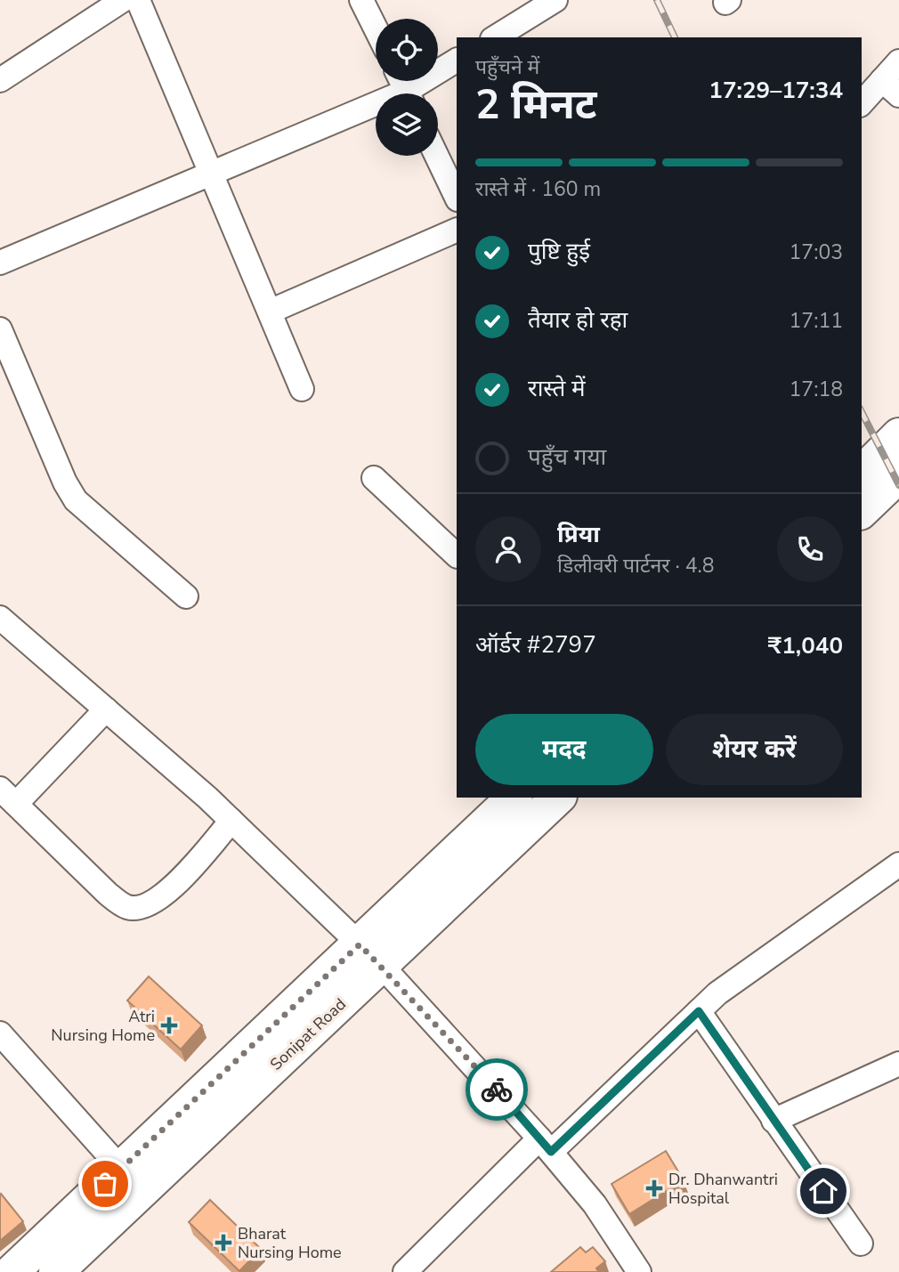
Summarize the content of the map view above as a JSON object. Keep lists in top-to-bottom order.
{
  "streets": {
    "main road": ["Sonipat Road"]
  },
  "places": {
    "health": ["Atri Nursing Home", "Dr. Dhanwantri Hospital", "Bharat Nursing Home"]
  },
  "page": {
    "heading": ["2 मिनट", "पहुँचने में", "17:29–17:34"],
    "panel": [
      "प्रिया",
      "डिलीवरी पार्टनर · 4.8",
      "ऑर्डर #2797",
      "₹1,040"
    ],
    "bar": "रास्ते में · 160 m",
    "list": [
      ["पुष्टि हुई", "17:03"],
      ["तैयार हो रहा", "17:11"],
      ["रास्ते में", "17:18"],
      "पहुँच गया"
    ],
    "buttons": ["मदद", "शेयर करें"]
  }
}
